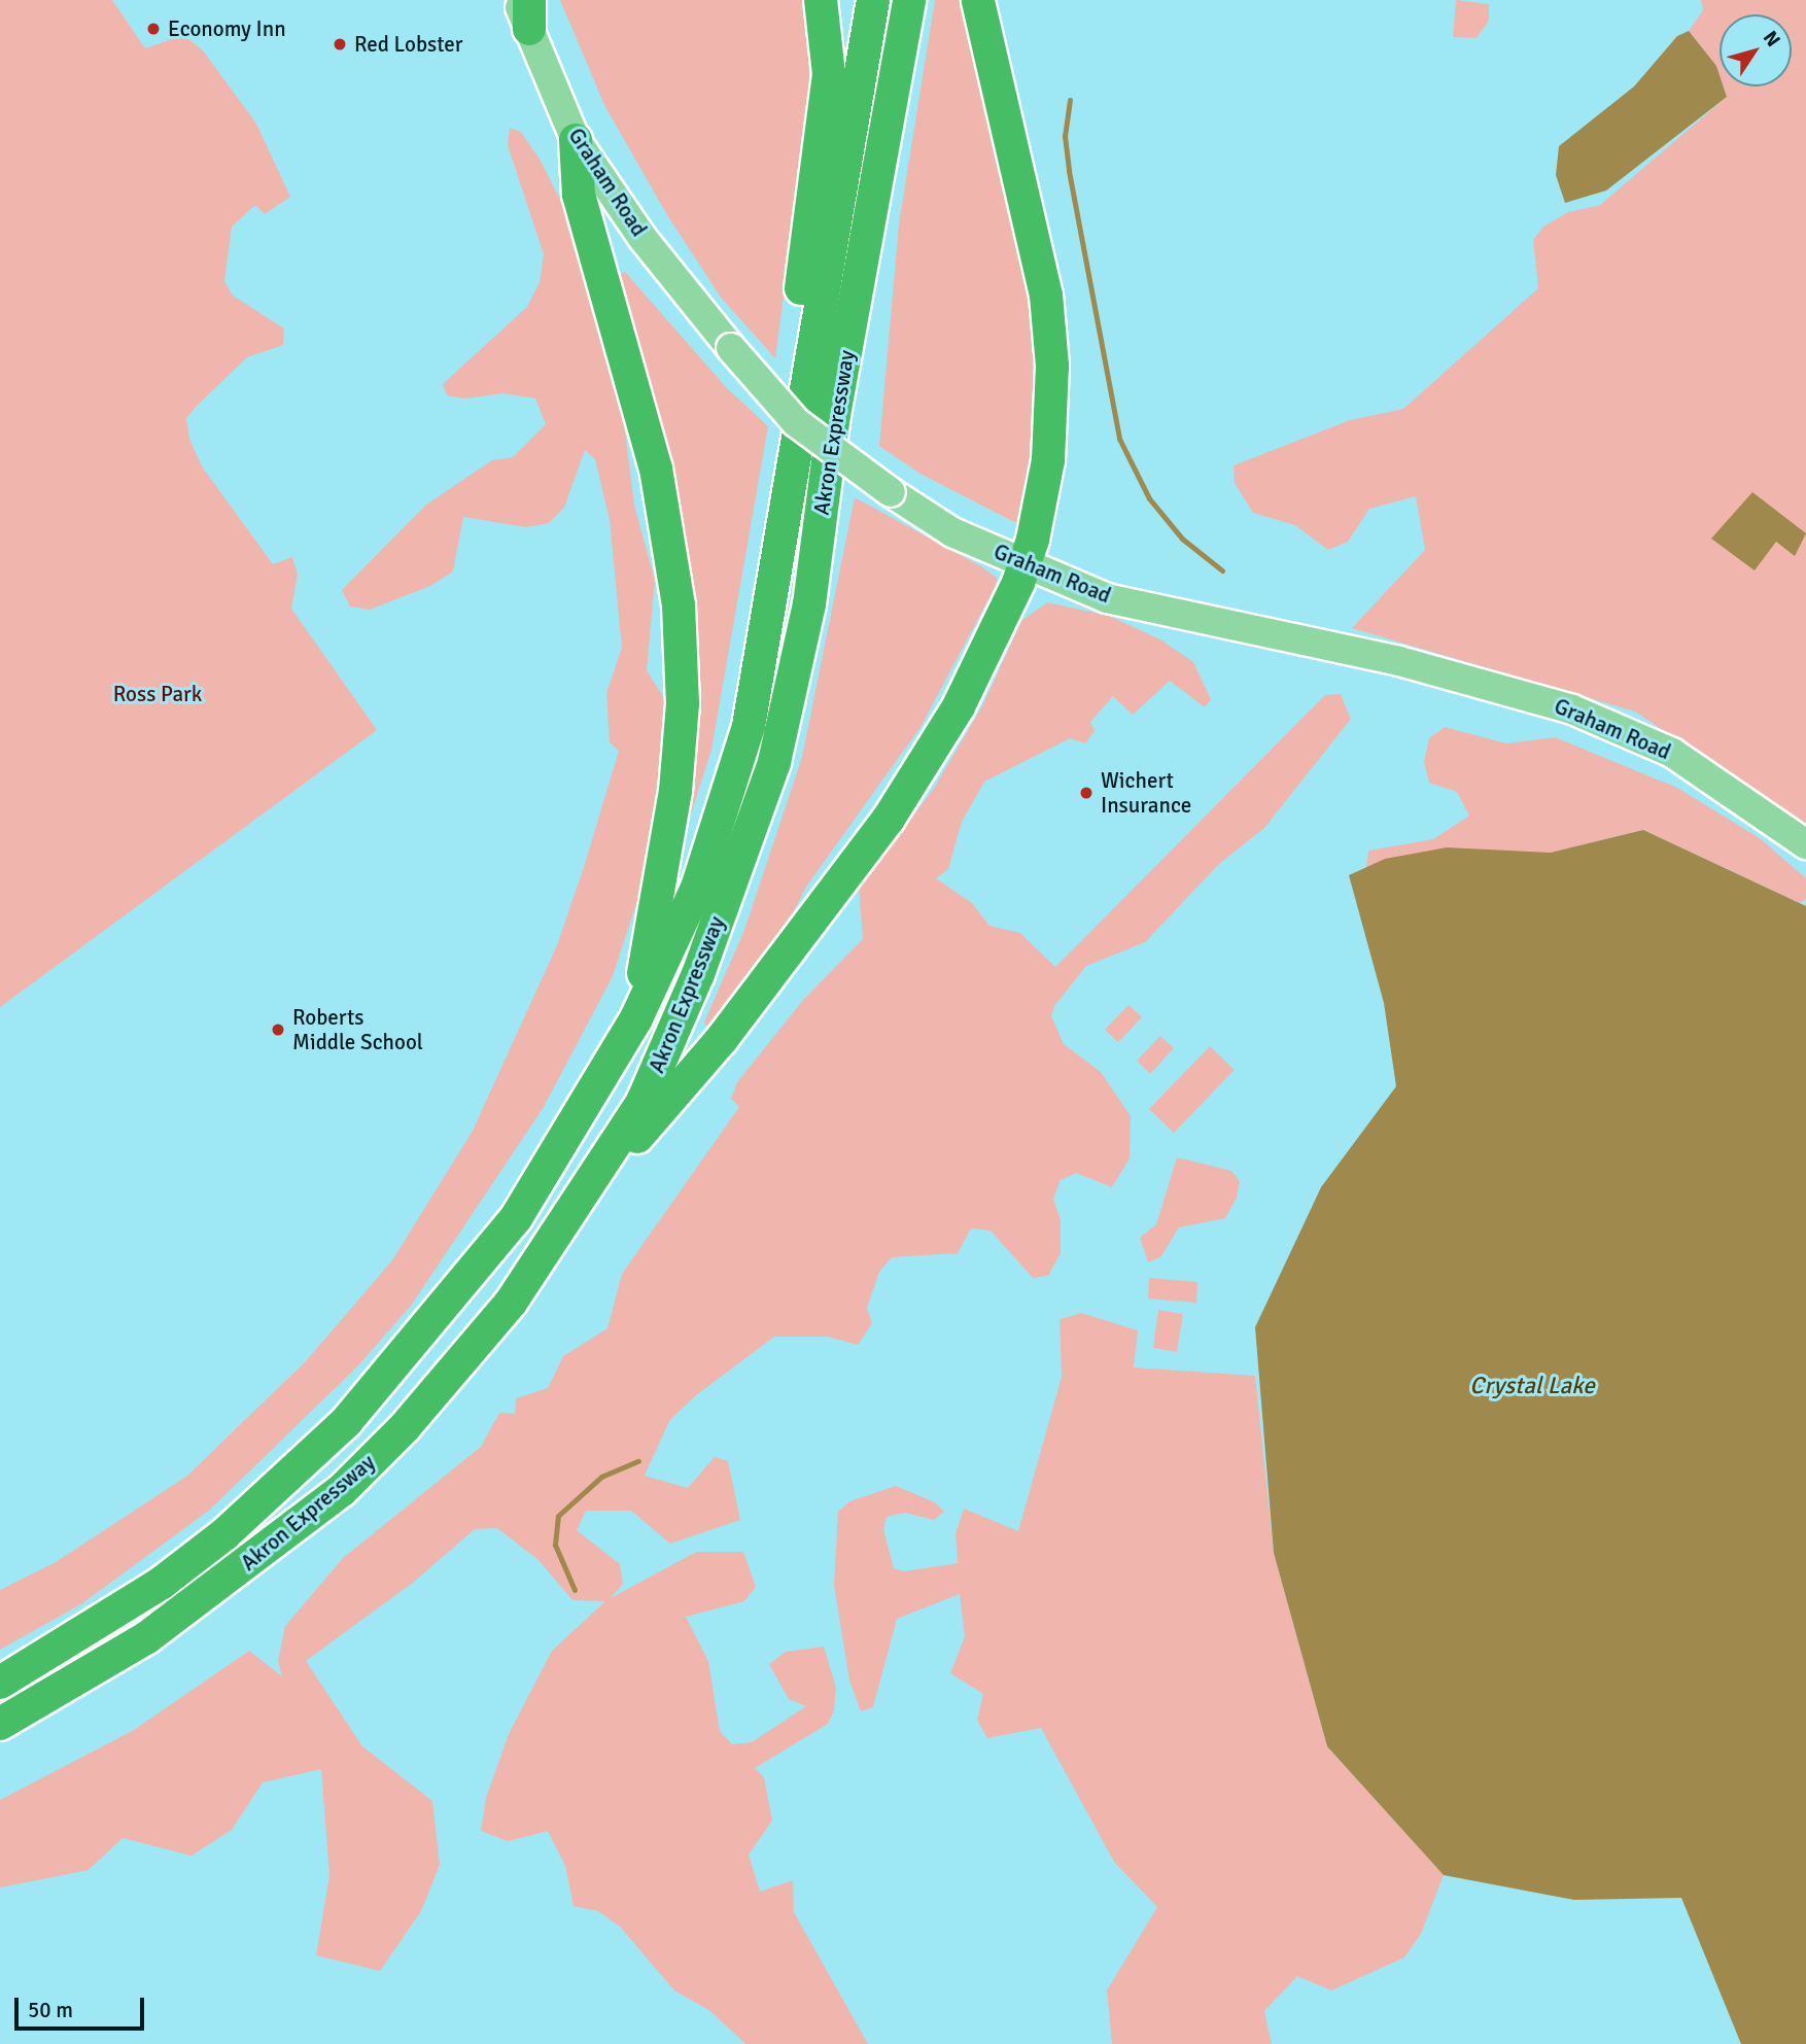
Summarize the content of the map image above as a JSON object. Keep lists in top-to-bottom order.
{
  "streets": {
    "highway": ["Akron Expressway"],
    "main road": ["Graham Road"]
  },
  "water": ["Crystal Lake"],
  "parks": ["Ross Park"],
  "places": [
    "Economy Inn",
    "Red Lobster",
    "Wichert Insurance",
    "Roberts Middle School"
  ],
  "scale_bar": "50 m",
  "north": "top right"
}
